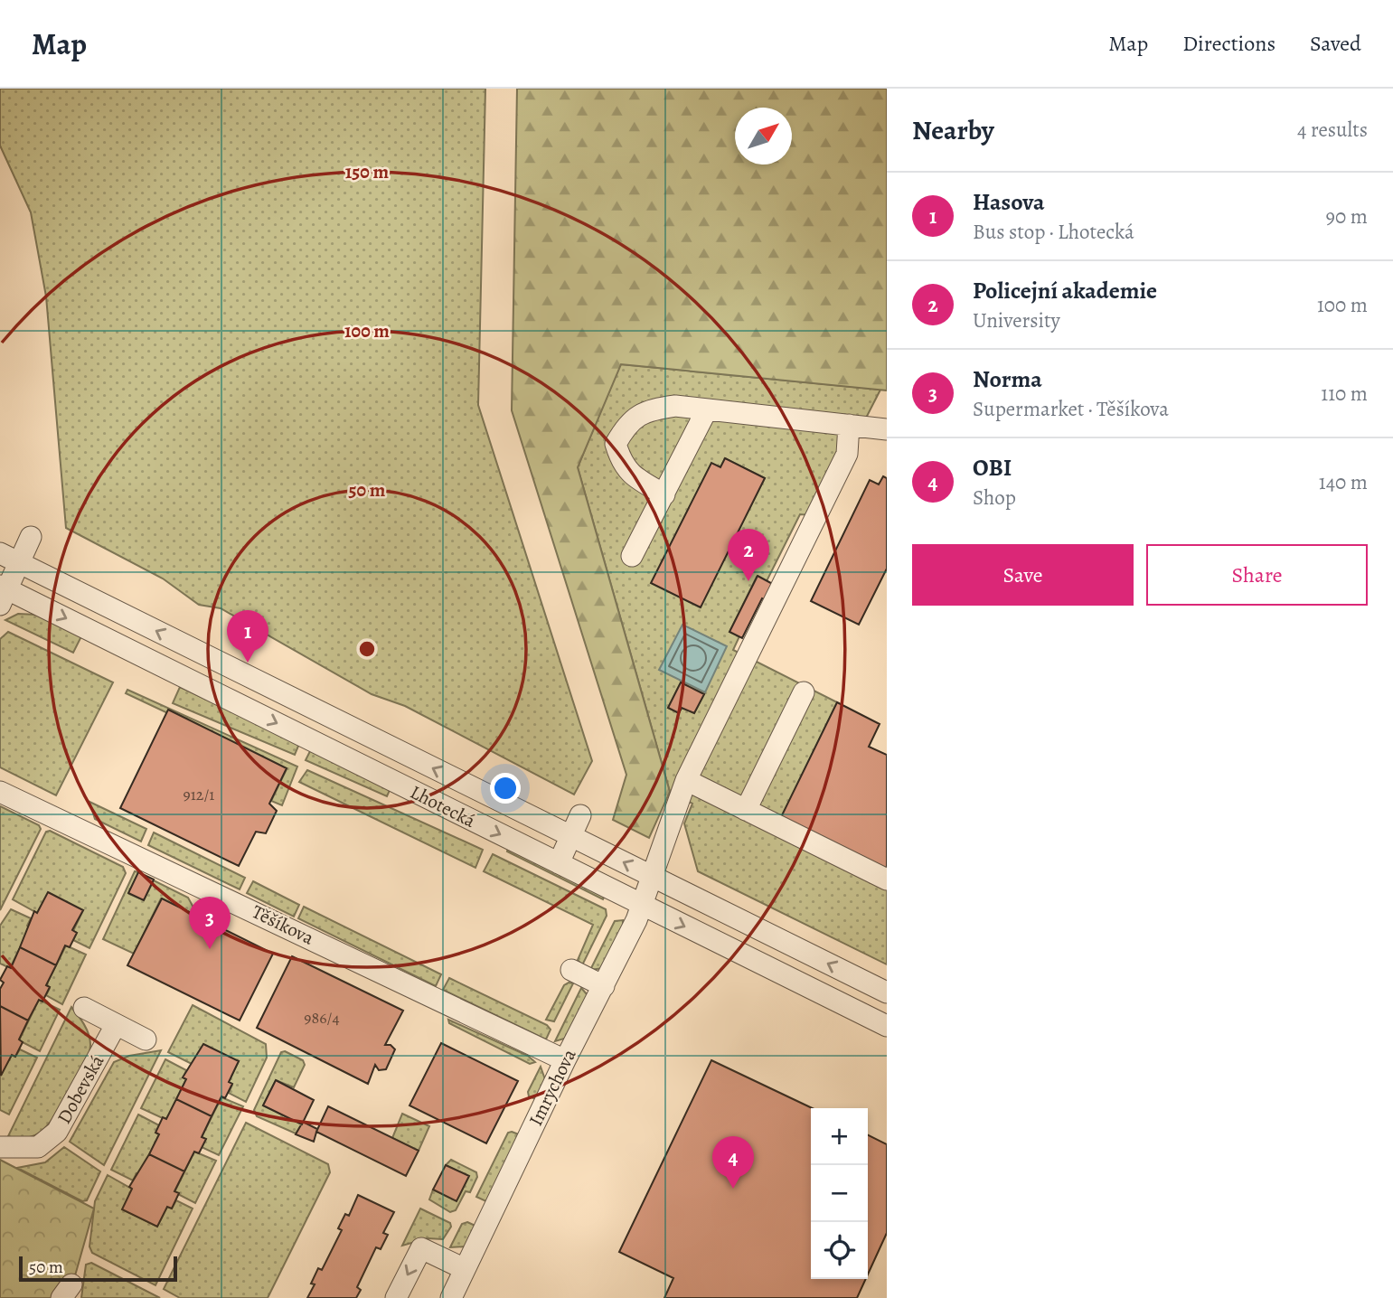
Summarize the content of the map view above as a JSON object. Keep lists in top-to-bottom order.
{
  "streets": {
    "street": [
      "Lhotecká",
      "Těšíkova",
      "Imrychova",
      "Dobevská"
    ]
  },
  "crossings": [
    ["Lhotecká", "Imrychova"],
    ["Těšíkova", "Imrychova"]
  ],
  "house_numbers": ["912/1", "986/4"],
  "scale_bar": "50 m",
  "north": "top right",
  "page": {
    "header": "Map",
    "nav": ["Map", "Directions", "Saved"],
    "heading": ["Nearby", "4 results"],
    "list": [
      {
        "mark": "1",
        "name": "Hasova",
        "note": "Bus stop · Lhotecká",
        "value": "90 m"
      },
      {
        "mark": "2",
        "name": "Policejní akademie",
        "note": "University",
        "value": "100 m"
      },
      {
        "mark": "3",
        "name": "Norma",
        "note": "Supermarket · Těšíkova",
        "value": "110 m"
      },
      {
        "mark": "4",
        "name": "OBI",
        "note": "Shop",
        "value": "140 m"
      }
    ],
    "buttons": ["Save", "Share"],
    "pins": [
      "2",
      "1",
      "3",
      "4"
    ],
    "map_buttons": ["+", "−"],
    "scale": "50 m"
  },
  "rings": ["150 m", "100 m", "50 m"]
}
